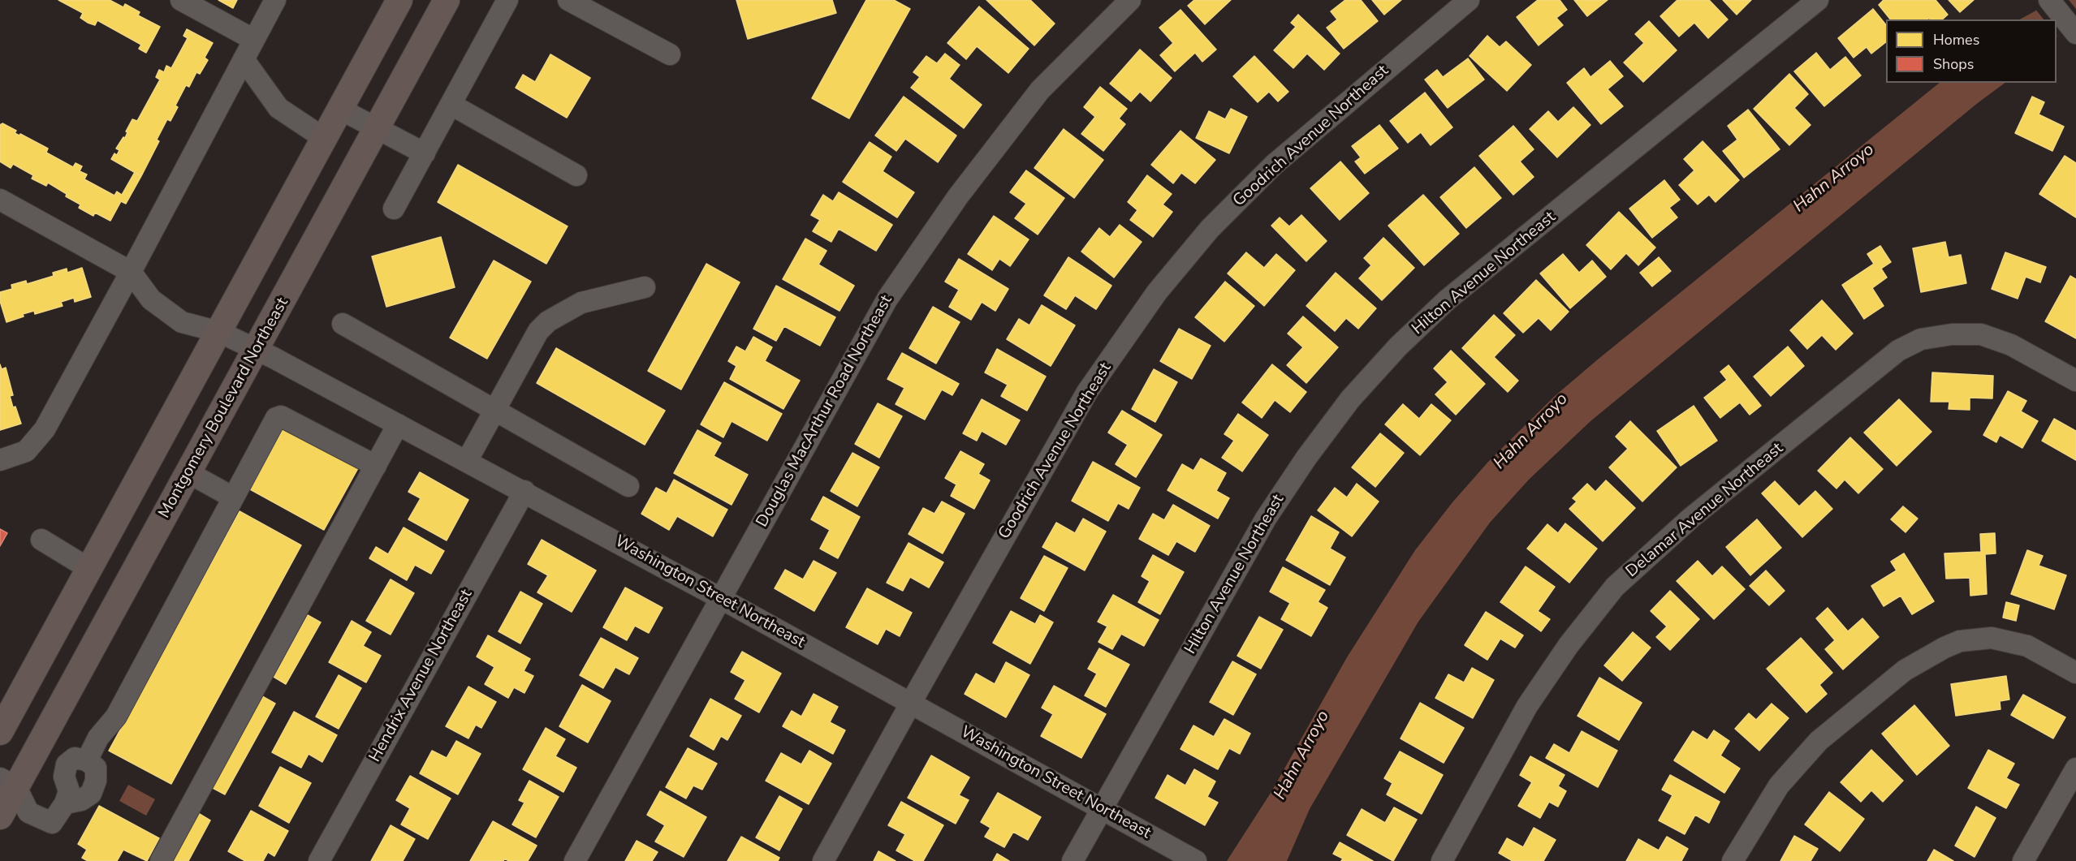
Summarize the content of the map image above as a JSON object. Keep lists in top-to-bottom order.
{
  "streets": {
    "main road": ["Montgomery Boulevard Northeast"],
    "street": [
      "Goodrich Avenue Northeast",
      "Hilton Avenue Northeast",
      "Douglas MacArthur Road Northeast",
      "Delamar Avenue Northeast",
      "Washington Street Northeast",
      "Hendrix Avenue Northeast"
    ]
  },
  "crossings": [
    ["Goodrich Avenue Northeast", "Washington Street Northeast"],
    ["Hilton Avenue Northeast", "Washington Street Northeast"],
    ["Montgomery Boulevard Northeast", "Washington Street Northeast"],
    ["Douglas MacArthur Road Northeast", "Washington Street Northeast"],
    ["Washington Street Northeast", "Hendrix Avenue Northeast"]
  ],
  "water": ["Hahn Arroyo"],
  "legend": ["Homes", "Shops"]
}
